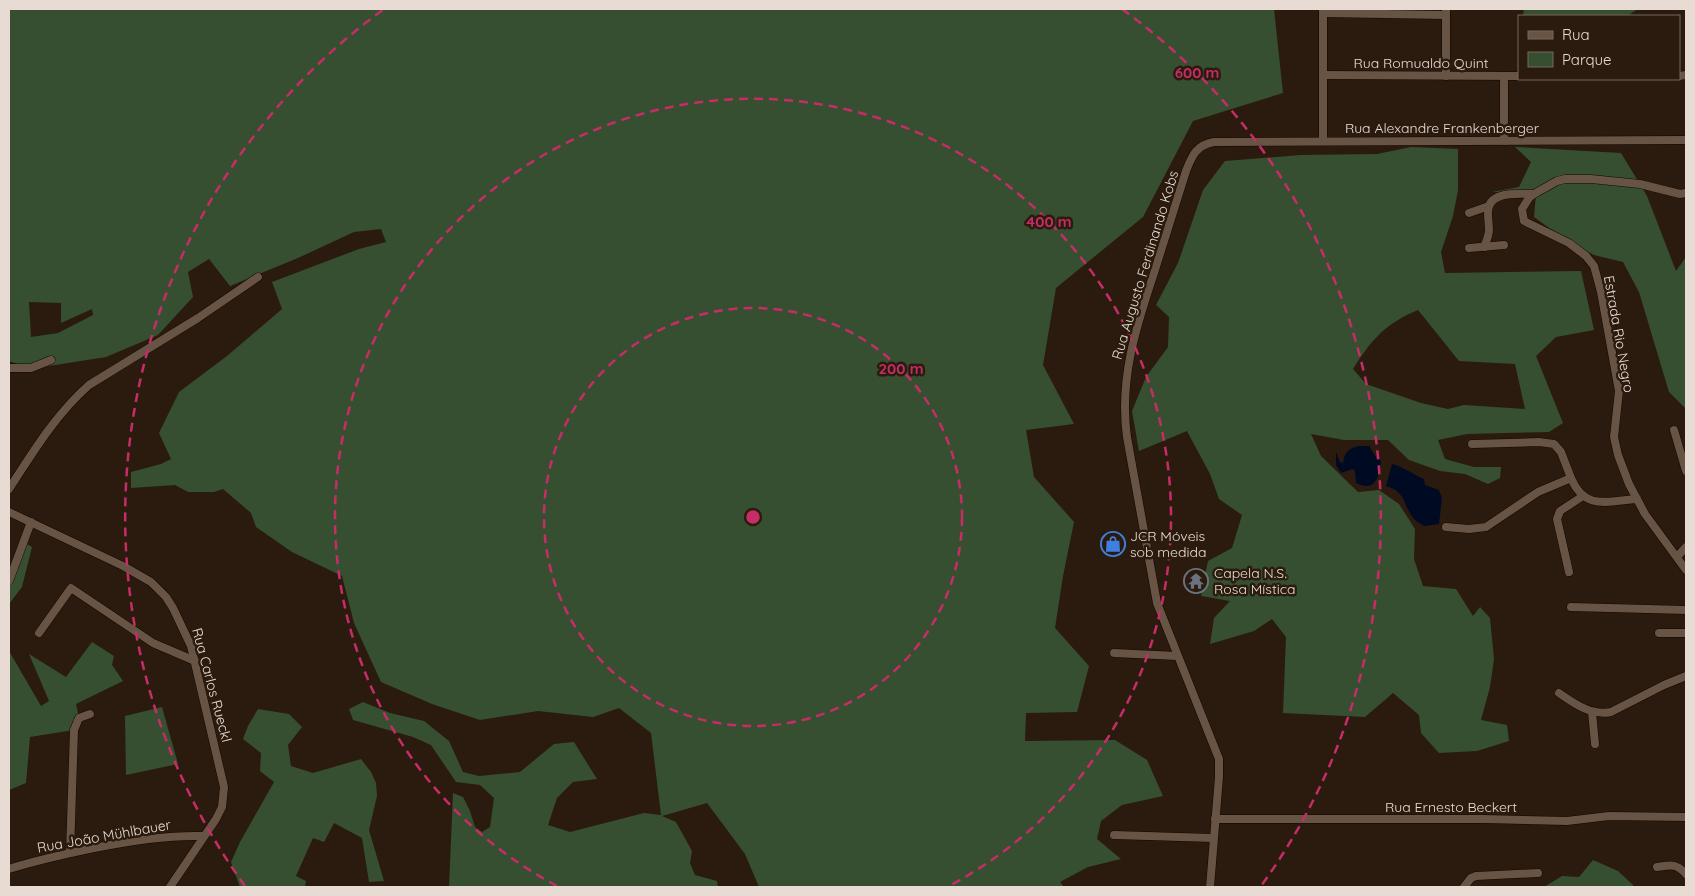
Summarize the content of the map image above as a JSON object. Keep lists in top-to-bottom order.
{
  "streets": {
    "street": [
      "Rua Romualdo Quint",
      "Rua Alexandre Frankenberger",
      "Rua Augusto Ferdinando Kobs",
      "Estrada Rio Negro",
      "Rua Carlos Rueckl",
      "Rua Ernesto Beckert",
      "Rua João Mühlbauer"
    ]
  },
  "crossings": [
    ["Rua Alexandre Frankenberger", "Rua Augusto Ferdinando Kobs"],
    ["Rua Augusto Ferdinando Kobs", "Rua Ernesto Beckert"],
    ["Rua Carlos Rueckl", "Rua João Mühlbauer"]
  ],
  "places": {
    "shop": ["JCR Móveis sob medida"],
    "temple": ["Capela N.S. Rosa Mística"]
  },
  "legend": ["Rua", "Parque"],
  "rings": ["600 m", "400 m", "200 m"]
}
